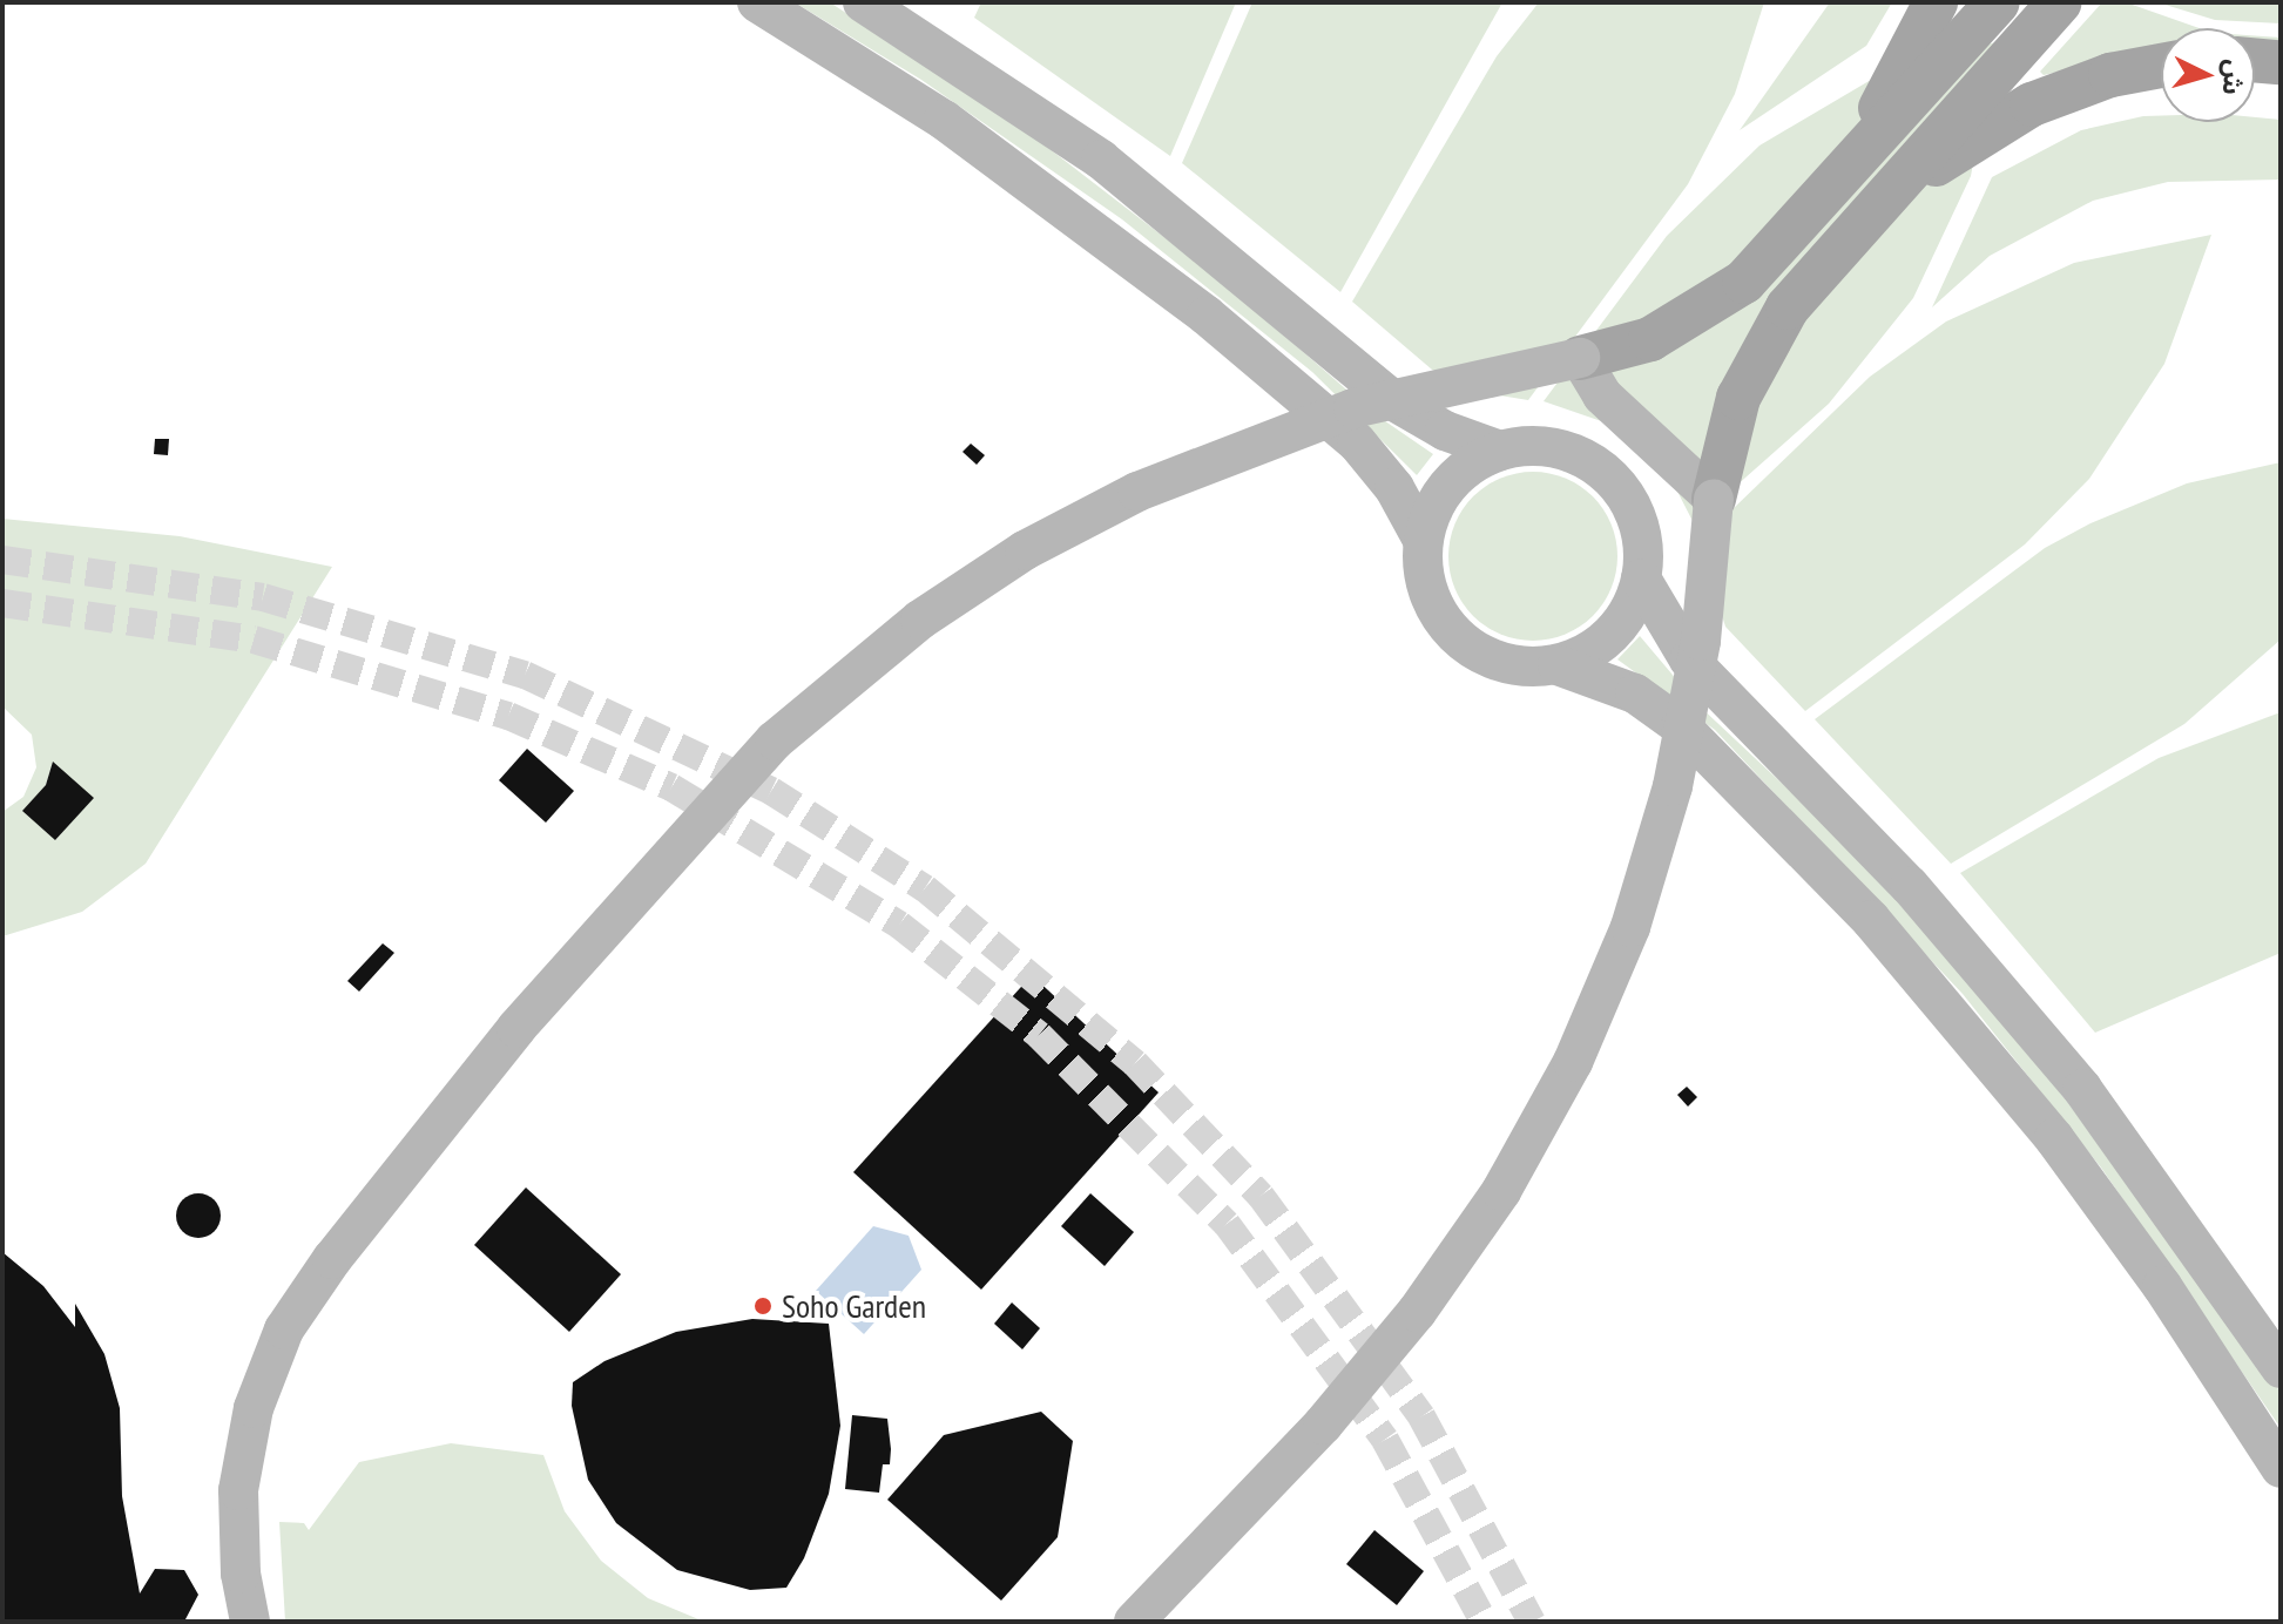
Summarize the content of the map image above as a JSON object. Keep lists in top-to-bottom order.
{
  "places": ["Soho Garden"],
  "north": "right"
}
